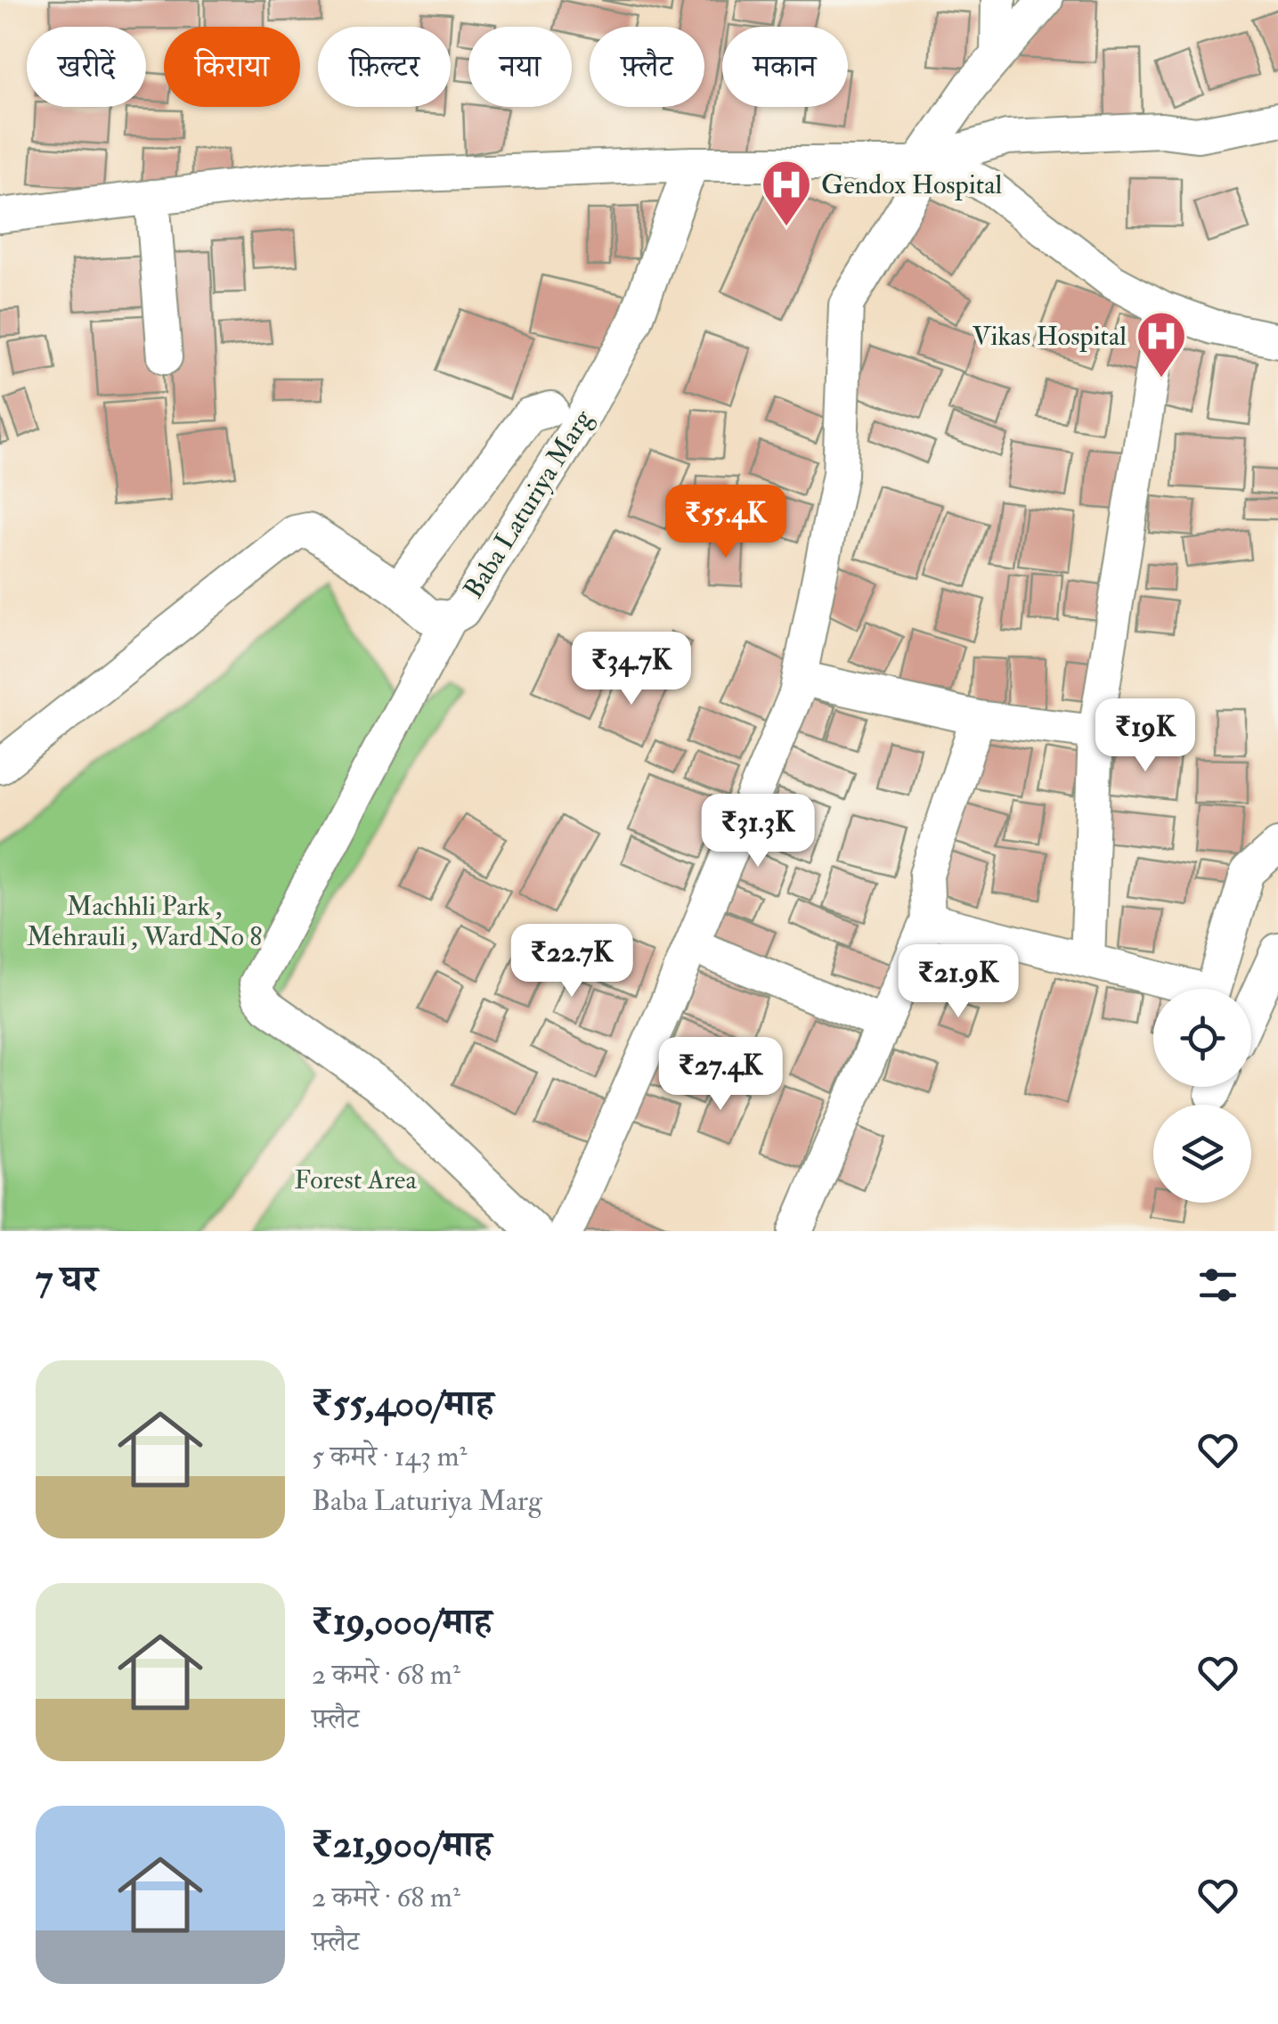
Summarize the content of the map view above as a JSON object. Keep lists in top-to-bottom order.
{
  "streets": {
    "street": ["Baba Laturiya Marg"]
  },
  "parks": ["Machhli Park , Mehrauli , Ward No 8", "Forest Area"],
  "places": {
    "hospital": ["Gendox Hospital", "Vikas Hospital"]
  },
  "page": {
    "chip": [
      "खरीदें",
      "किराया",
      "फ़िल्टर",
      "नया",
      "फ़्लैट",
      "मकान"
    ],
    "price": [
      "₹55.4K",
      "₹34.7K",
      "₹19K",
      "₹31.3K",
      "₹22.7K",
      "₹21.9K",
      "₹27.4K"
    ],
    "heading": "7 घर",
    "list": [
      {
        "name": "₹55,400/माह",
        "note": "5 कमरे · 143 m² · Baba Laturiya Marg"
      },
      {
        "name": "₹19,000/माह",
        "note": "2 कमरे · 68 m² · फ़्लैट"
      },
      {
        "name": "₹21,900/माह",
        "note": "2 कमरे · 68 m² · फ़्लैट"
      }
    ]
  }
}
